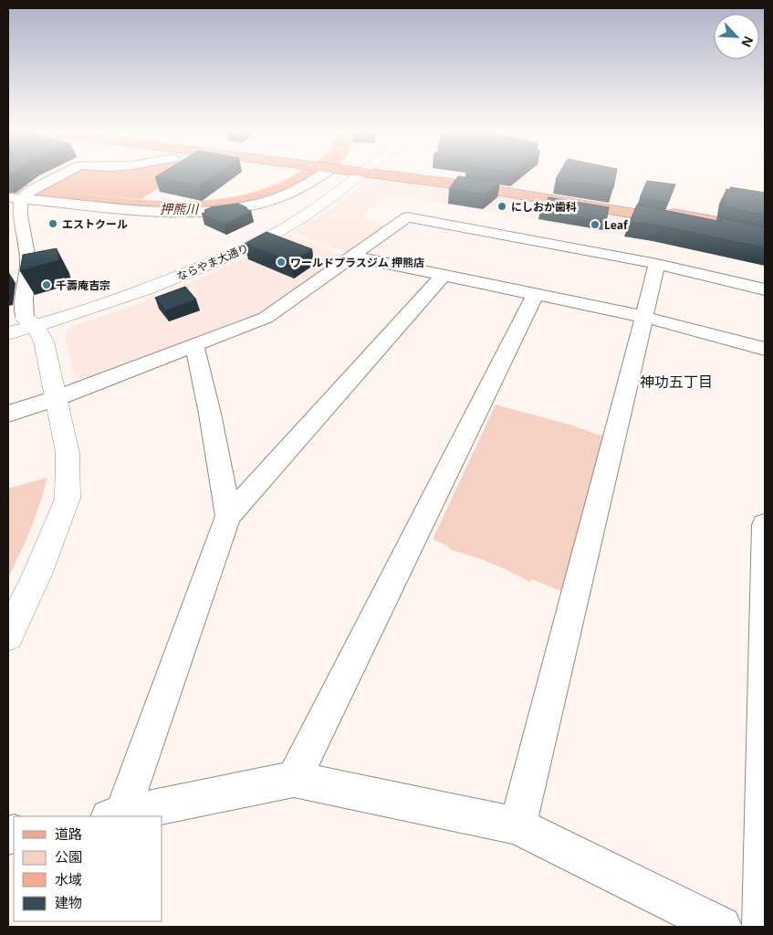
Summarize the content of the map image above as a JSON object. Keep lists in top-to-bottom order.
{
  "streets": {
    "street": ["ならやま大通り"]
  },
  "districts": ["神功五丁目"],
  "water": ["押熊川"],
  "places": [
    "にしおか歯科",
    "エストクール",
    "Leaf",
    "ワールドプラスジム 押熊店",
    "千壽庵吉宗"
  ],
  "legend": [
    "道路",
    "公園",
    "水域",
    "建物"
  ],
  "north": "bottom right"
}
